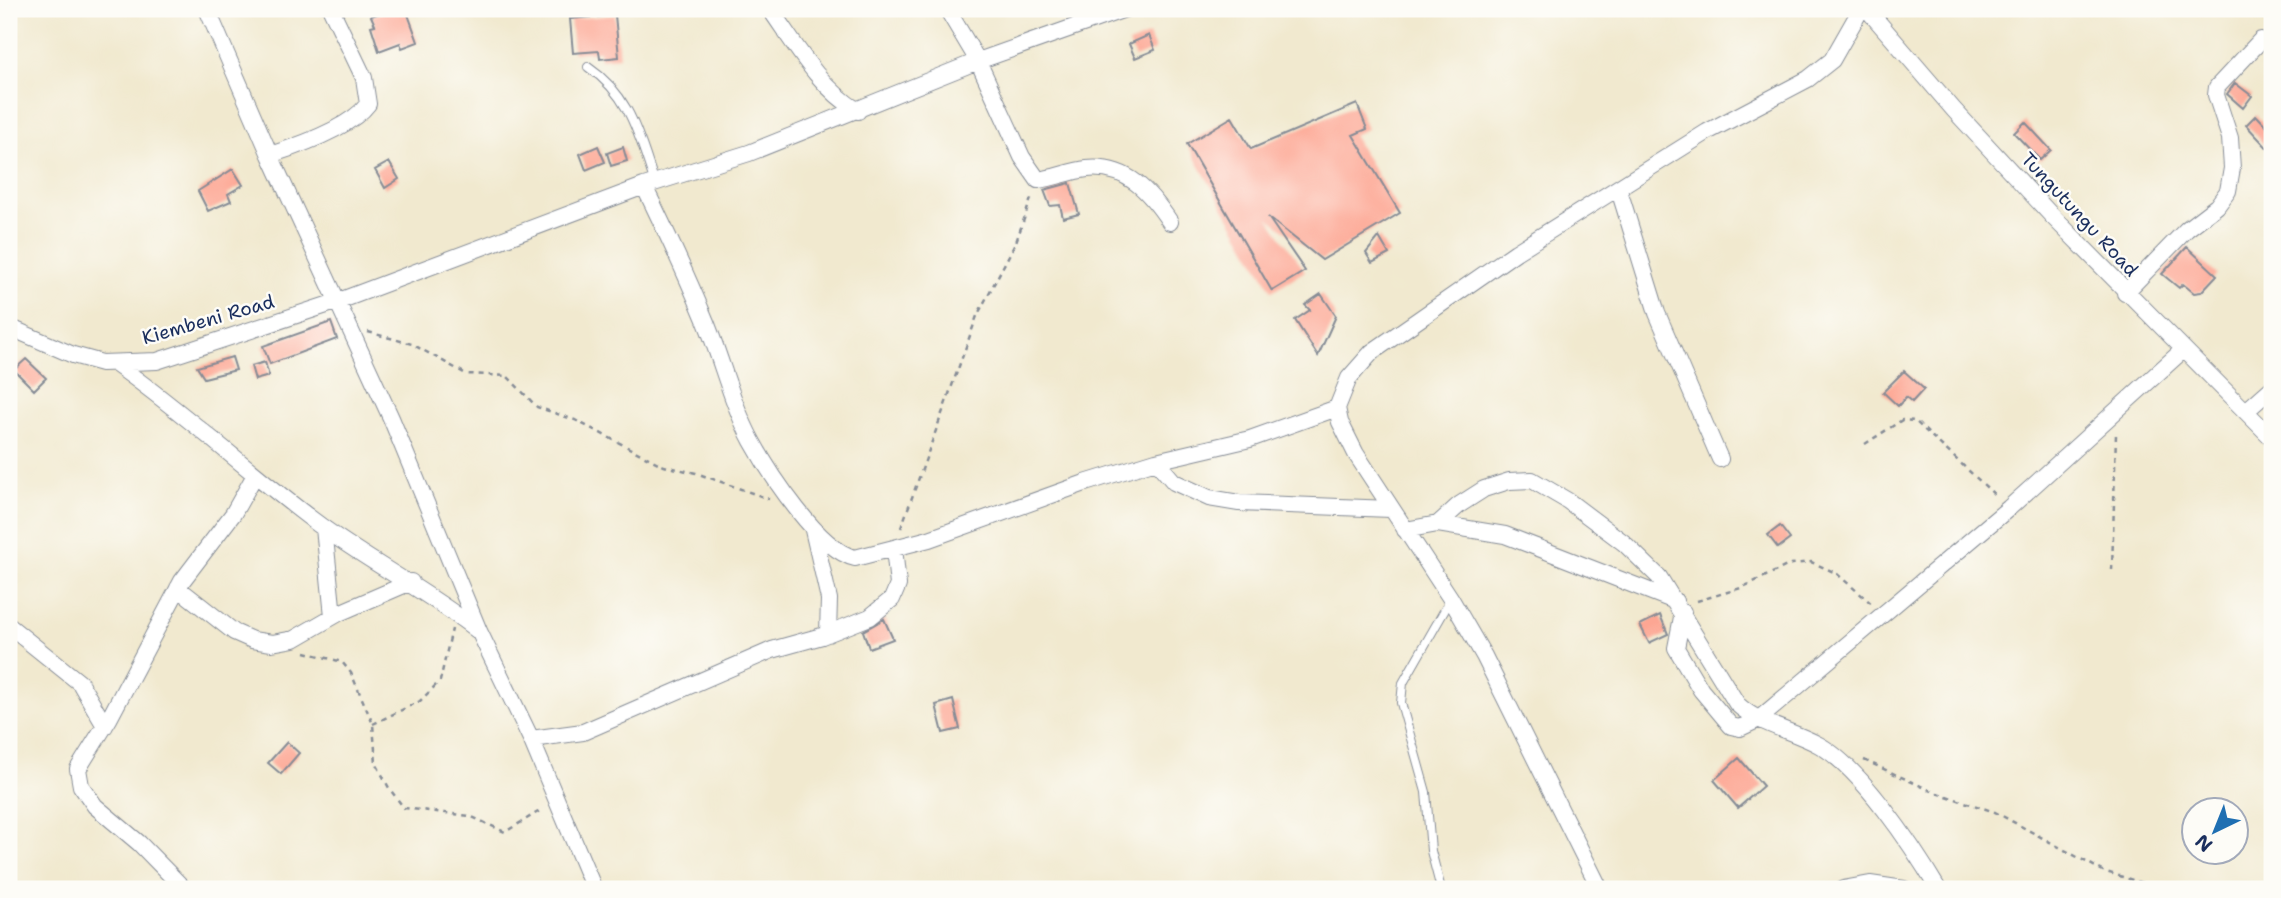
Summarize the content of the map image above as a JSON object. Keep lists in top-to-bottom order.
{
  "streets": {
    "street": ["Tungutungu Road", "Kiembeni Road"]
  },
  "north": "bottom left"
}
